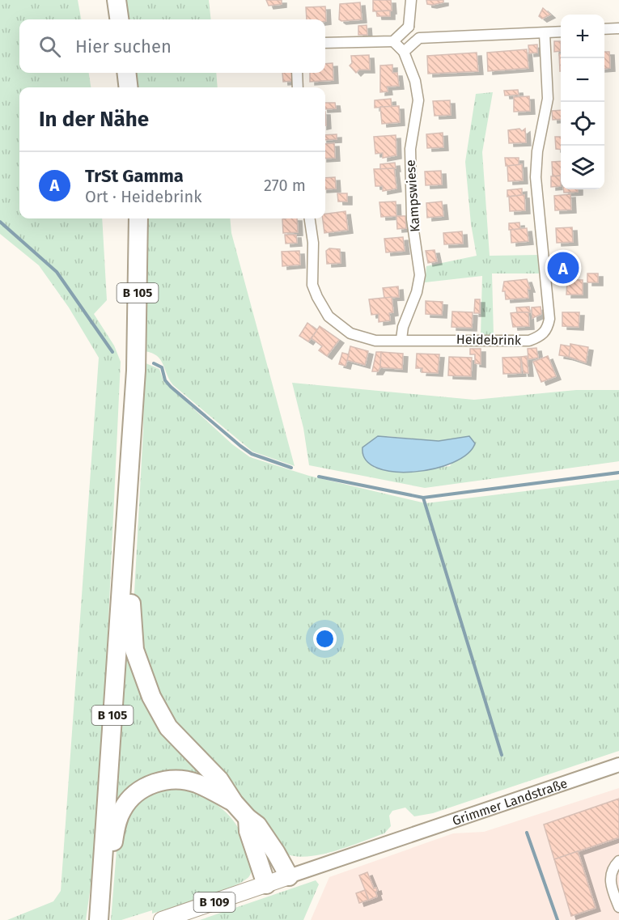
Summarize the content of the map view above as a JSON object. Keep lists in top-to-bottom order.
{
  "streets": {
    "highway": ["B 105"],
    "main road": ["Grimmer Landstraße", "B 109"],
    "street": ["Kampswiese", "Heidebrink"]
  },
  "crossings": [
    ["Kampswiese", "Heidebrink"],
    ["Grimmer Landstraße", "B 109"]
  ],
  "page": {
    "map_buttons": ["+", "−"],
    "search": "Hier suchen",
    "heading": "In der Nähe",
    "list": [
      {
        "mark": "A",
        "name": "TrSt Gamma",
        "note": "Ort · Heidebrink",
        "value": "270 m"
      }
    ],
    "pins": "A"
  }
}
